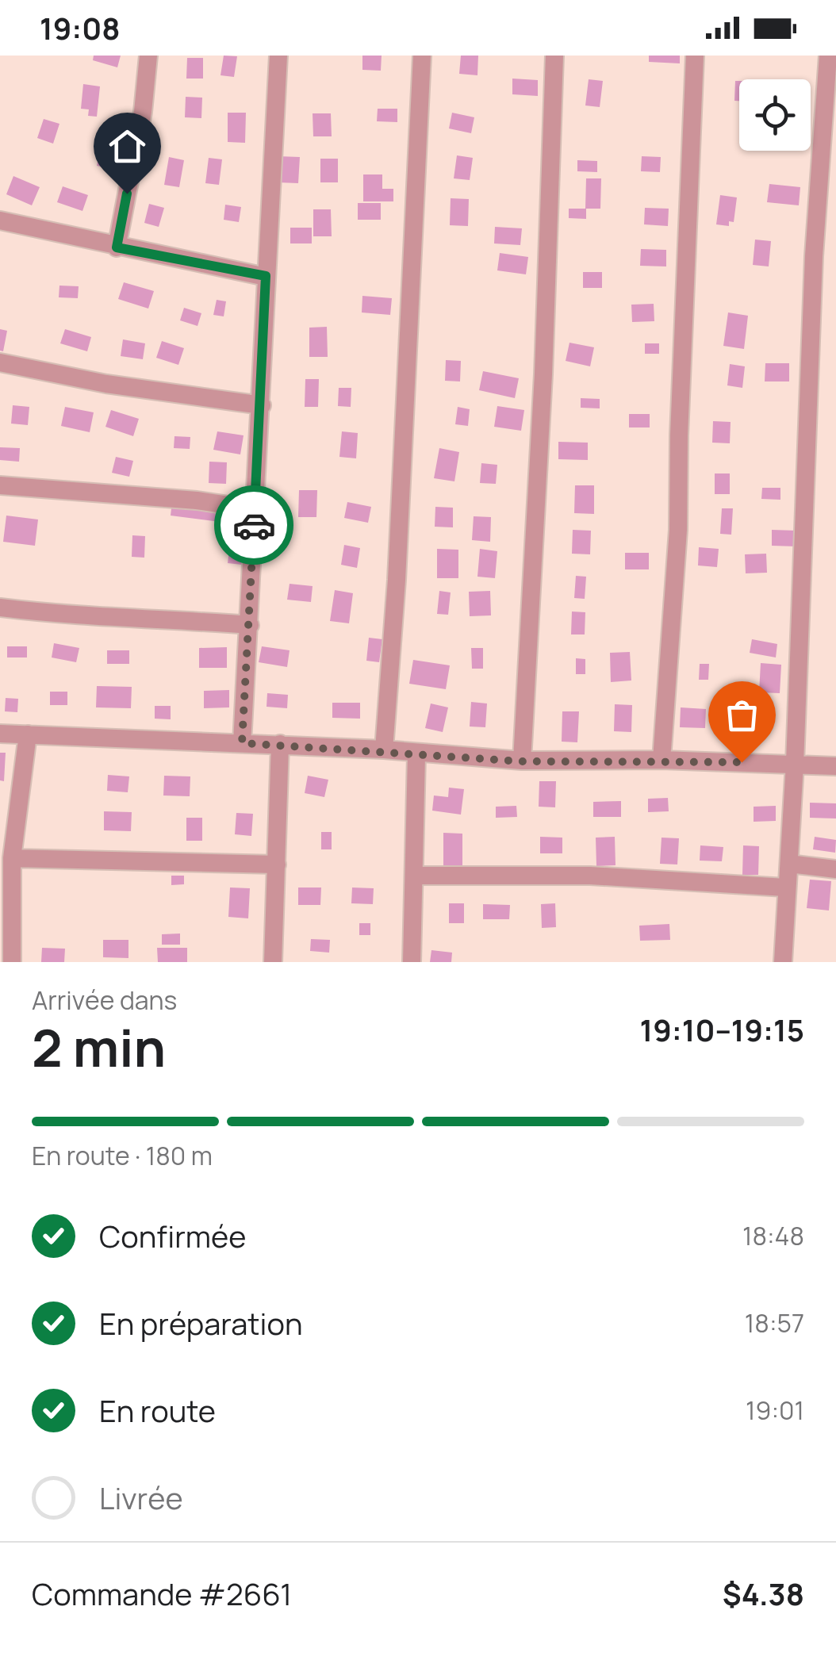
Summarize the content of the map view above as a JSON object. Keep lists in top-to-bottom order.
{
  "page": {
    "status": "19:08",
    "heading": ["2 min", "Arrivée dans", "19:10–19:15"],
    "panel": ["Commande #2661", "$4.38"],
    "bar": "En route · 180 m",
    "list": [
      ["Confirmée", "18:48"],
      ["En préparation", "18:57"],
      ["En route", "19:01"],
      "Livrée"
    ]
  }
}
